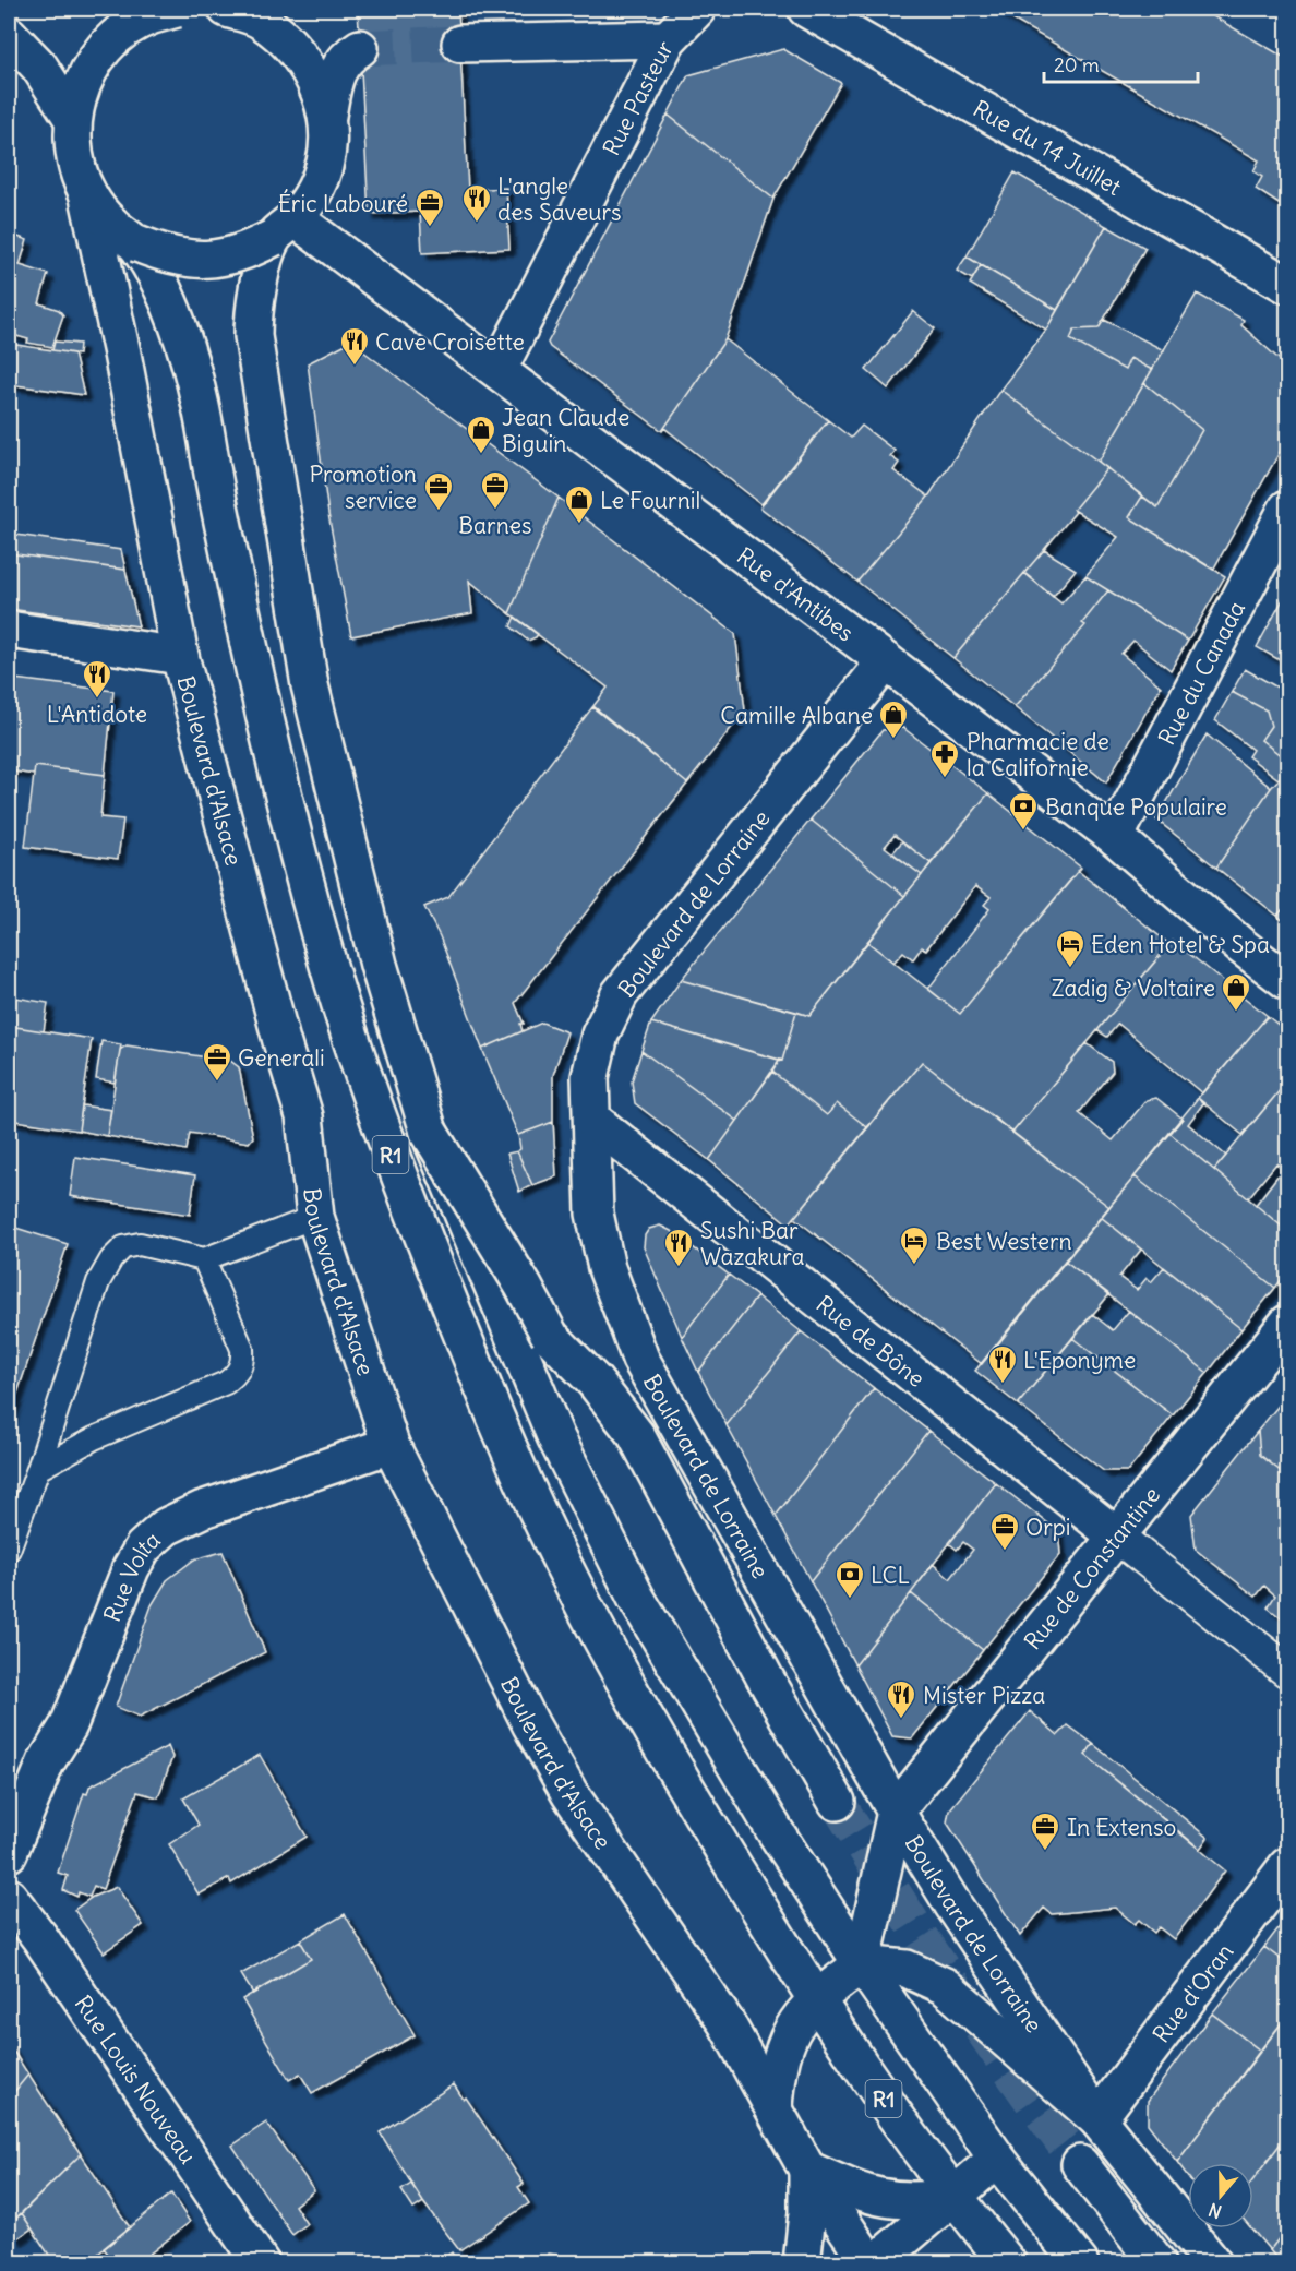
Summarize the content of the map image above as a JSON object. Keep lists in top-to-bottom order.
{
  "streets": {
    "main road": [
      "Rue Pasteur",
      "Rue du 14 Juillet",
      "Rue d'Antibes",
      "Rue du Canada",
      "Boulevard d'Alsace",
      "Boulevard de Lorraine",
      "R1",
      "Rue de Bône",
      "Rue de Constantine",
      "Rue Volta",
      "Rue d'Oran",
      "Rue Louis Nouveau"
    ]
  },
  "crossings": [
    ["Rue Pasteur", "Rue d'Antibes"],
    ["Rue d'Antibes", "Rue du Canada"],
    ["Rue d'Antibes", "Boulevard de Lorraine"],
    ["Rue d'Antibes", "R1"],
    ["Boulevard d'Alsace", "Rue Volta"],
    ["Boulevard de Lorraine", "Rue de Bône"],
    ["Boulevard de Lorraine", "Rue de Constantine"],
    ["Boulevard de Lorraine", "Rue d'Oran"],
    ["Rue de Bône", "Rue de Constantine"]
  ],
  "places": {
    "restaurant": [
      "L'angle des Saveurs",
      "Cave Croisette",
      "L'Antidote",
      "Sushi Bar Wazakura",
      "L'Eponyme",
      "Mister Pizza"
    ],
    "office": [
      "Éric Labouré",
      "Barnes",
      "Promotion service",
      "Generali",
      "Orpi",
      "In Extenso"
    ],
    "shop": [
      "Jean Claude Biguin",
      "Le Fournil",
      "Camille Albane",
      "Zadig & Voltaire"
    ],
    "pharmacy": ["Pharmacie de la Californie"],
    "bank": ["Banque Populaire", "LCL"],
    "hotel": ["Eden Hotel & Spa", "Best Western"]
  },
  "scale_bar": "20 m",
  "north": "bottom"
}
